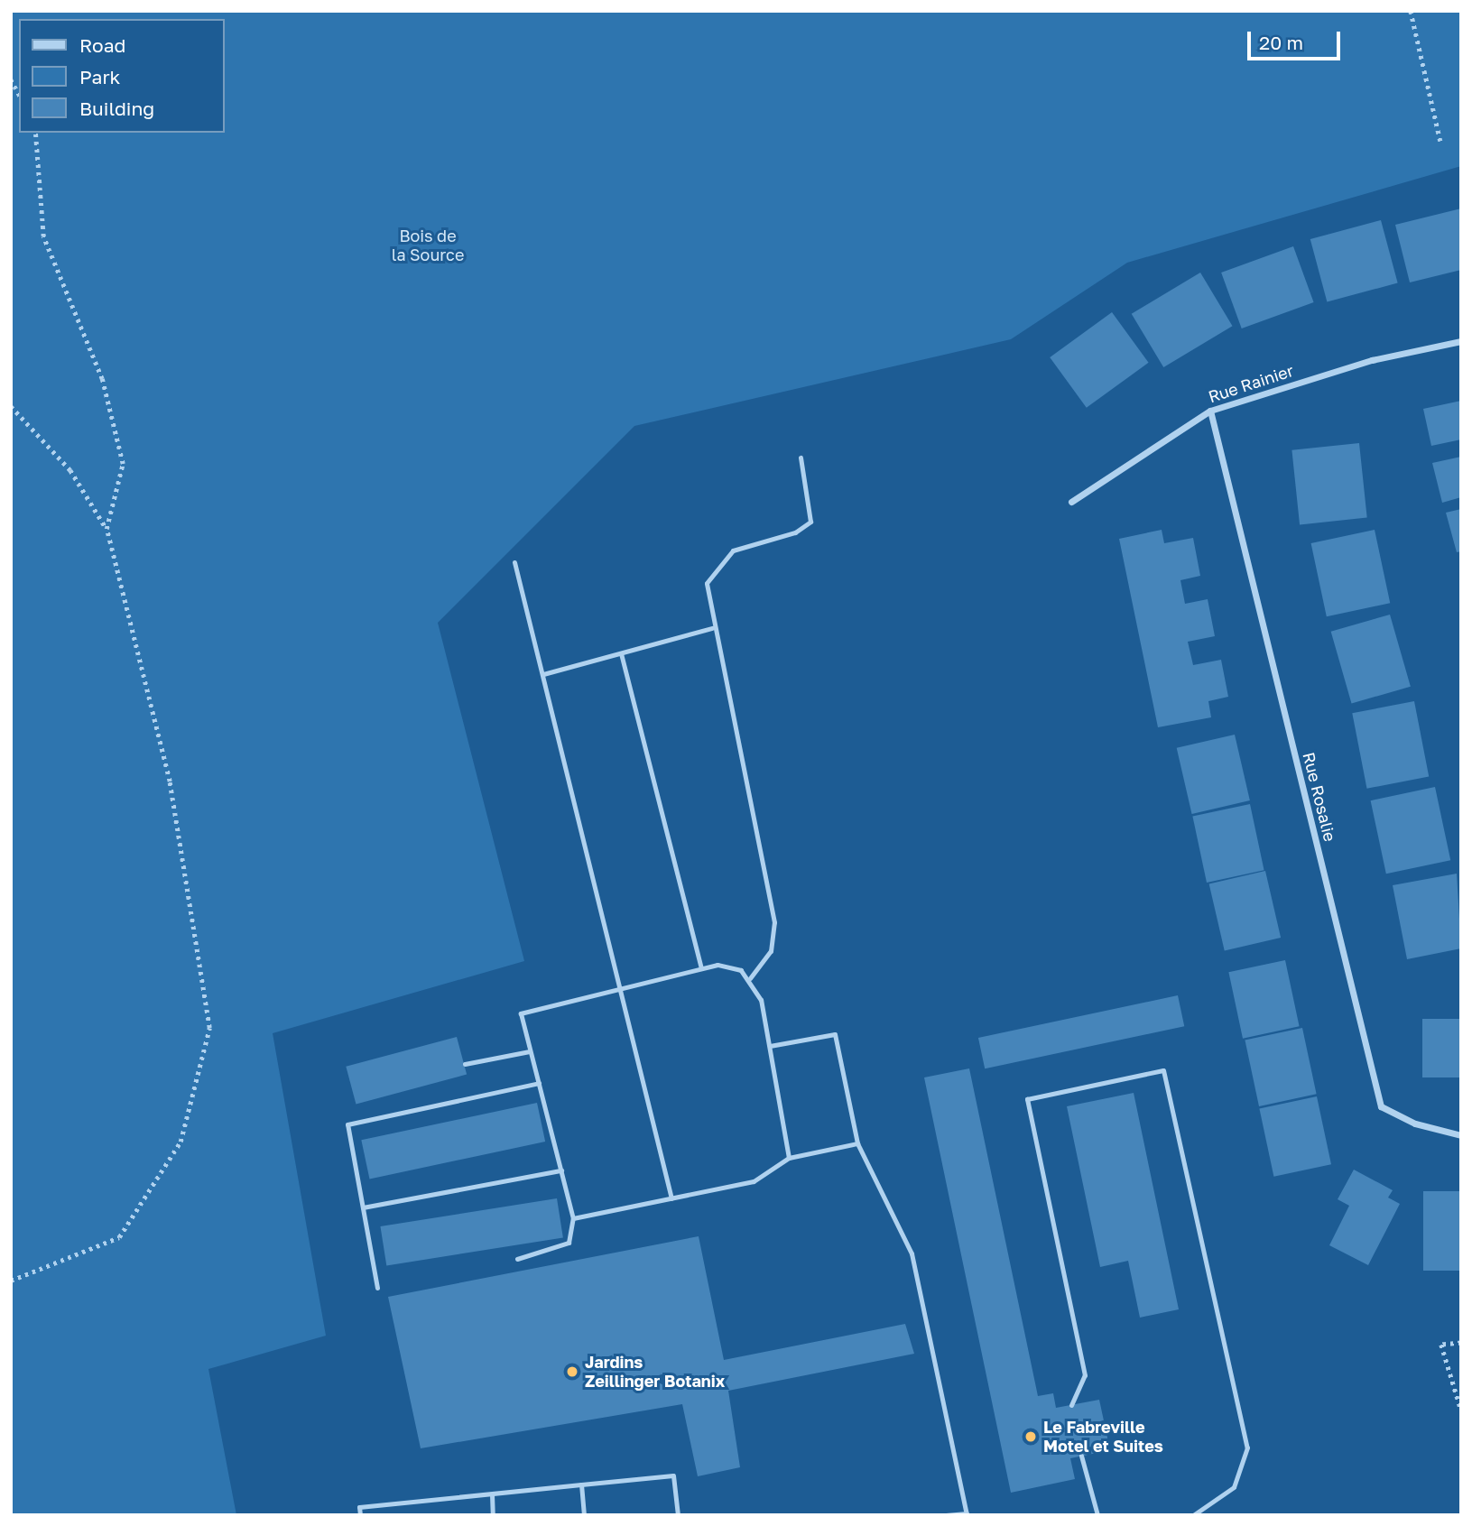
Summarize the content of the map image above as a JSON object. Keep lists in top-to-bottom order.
{
  "streets": {
    "street": ["Rue Rainier", "Rue Rosalie"]
  },
  "crossings": [
    ["Rue Rainier", "Rue Rosalie"]
  ],
  "parks": ["Bois de la Source"],
  "places": ["Jardins Zeillinger Botanix", "Le Fabreville Motel et Suites"],
  "legend": ["Road", "Park", "Building"],
  "scale_bar": "20 m"
}
